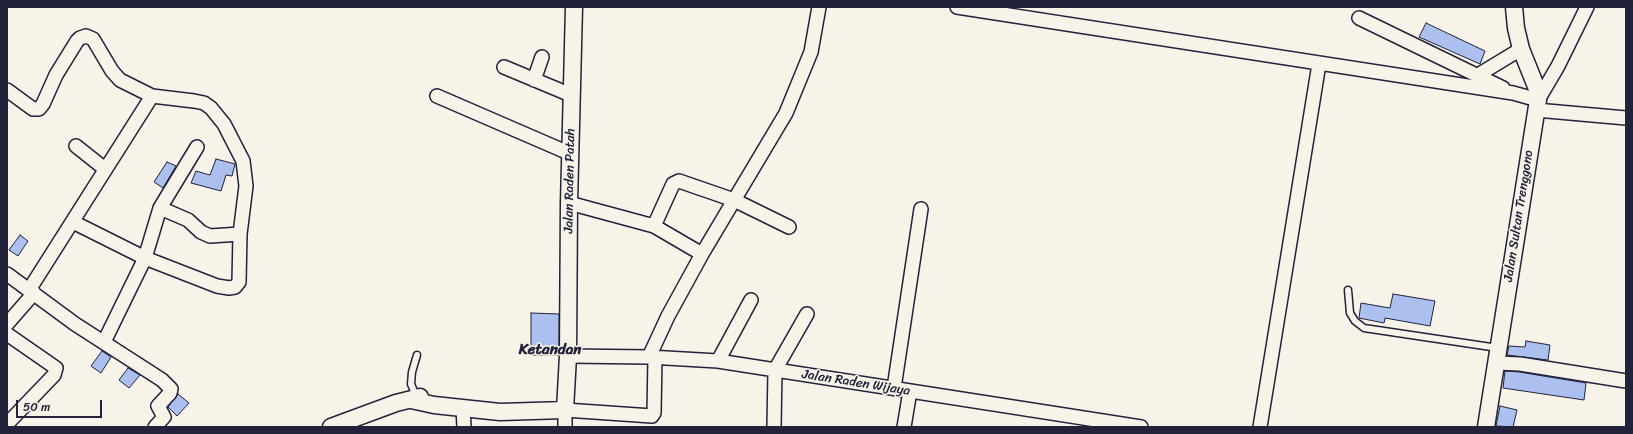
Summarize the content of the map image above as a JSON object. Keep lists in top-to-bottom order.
{
  "streets": {
    "street": ["Jalan Raden Patah", "Jalan Sultan Trenggono", "Jalan Raden Wijaya"]
  },
  "crossings": [
    ["Jalan Raden Patah", "Jalan Raden Wijaya"]
  ],
  "districts": ["Ketandan"],
  "scale_bar": "50 m"
}
